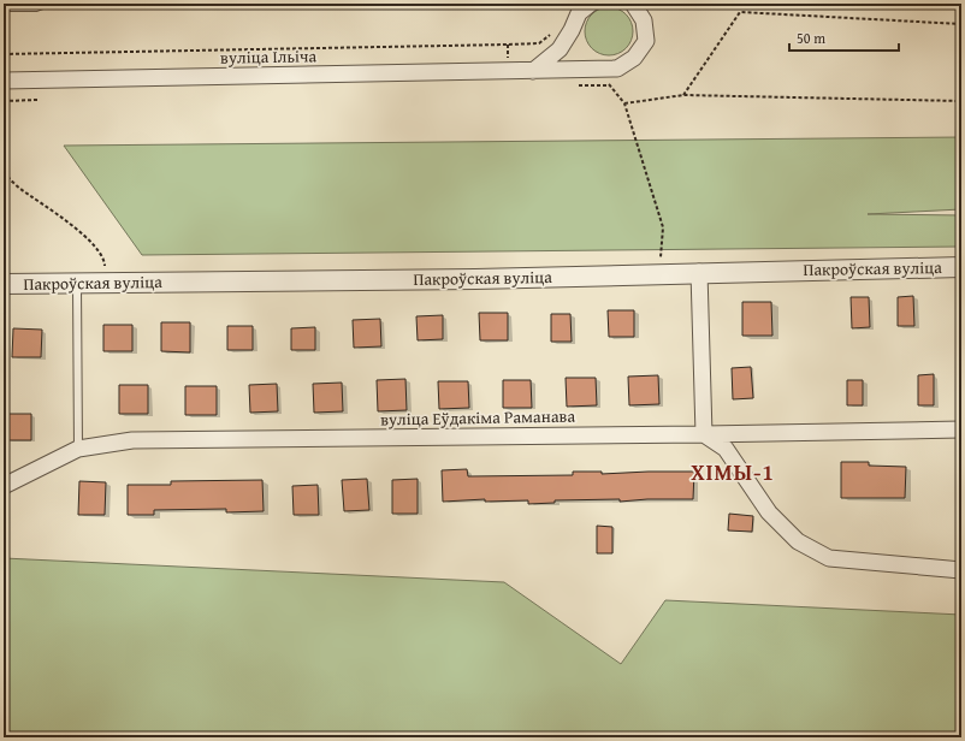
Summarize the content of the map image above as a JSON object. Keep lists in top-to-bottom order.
{
  "streets": {
    "street": ["вуліца Ільіча", "Пакроўская вуліца", "вуліца Еўдакіма Раманава"]
  },
  "districts": ["ХІМЫ-1"],
  "scale_bar": "50 m"
}
